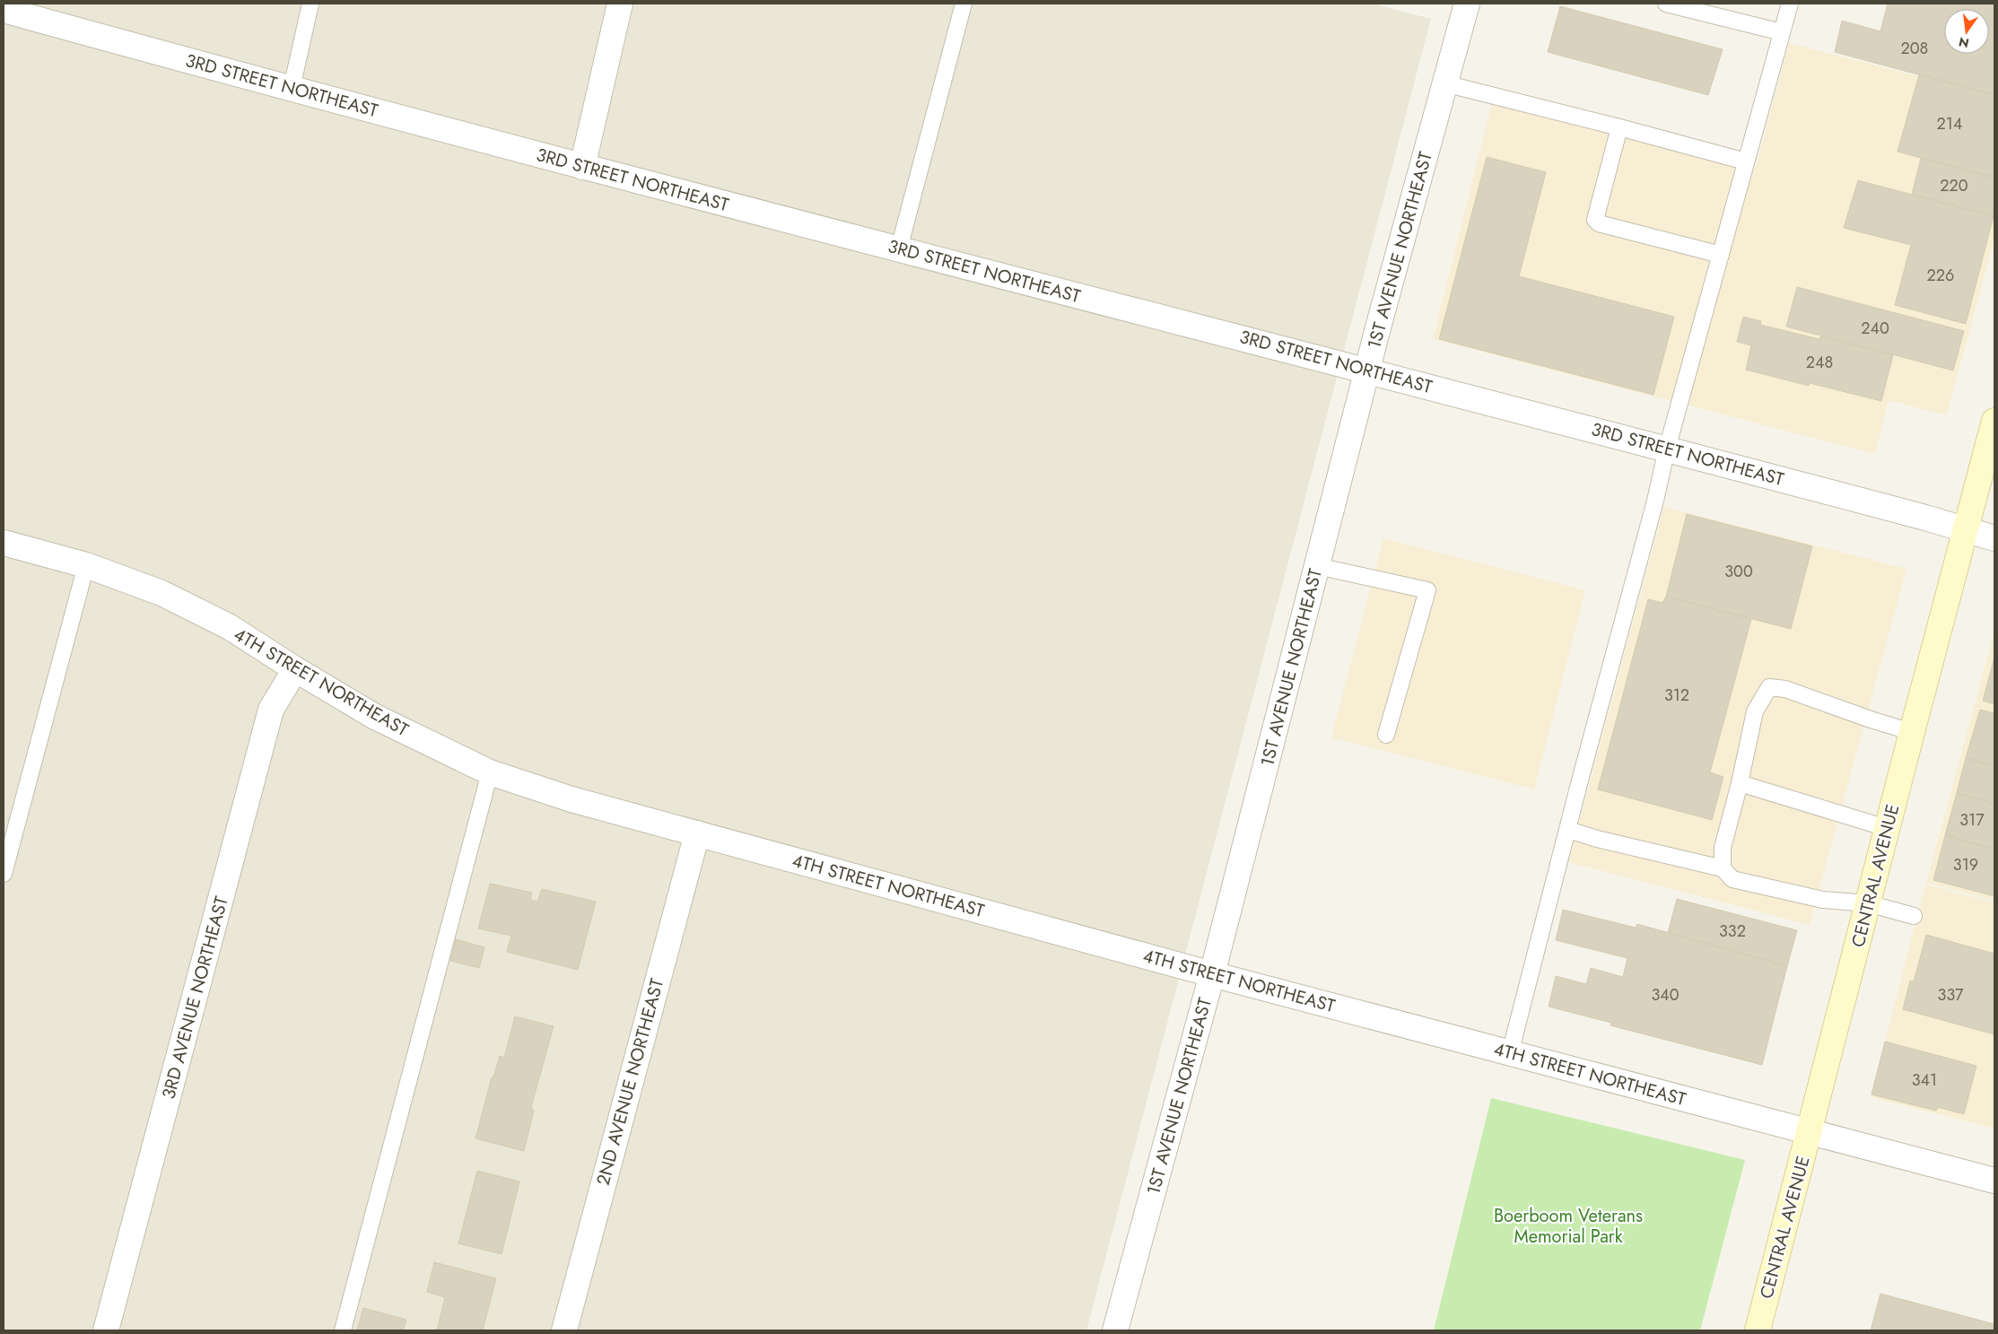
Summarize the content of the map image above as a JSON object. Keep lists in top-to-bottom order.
{
  "streets": {
    "street": [
      "3RD STREET NORTHEAST",
      "1ST AVENUE NORTHEAST",
      "4TH STREET NORTHEAST",
      "CENTRAL AVENUE",
      "3RD AVENUE NORTHEAST",
      "2ND AVENUE NORTHEAST"
    ]
  },
  "crossings": [
    ["3RD STREET NORTHEAST", "1ST AVENUE NORTHEAST"],
    ["3RD STREET NORTHEAST", "CENTRAL AVENUE"],
    ["1ST AVENUE NORTHEAST", "4TH STREET NORTHEAST"],
    ["4TH STREET NORTHEAST", "CENTRAL AVENUE"],
    ["4TH STREET NORTHEAST", "3RD AVENUE NORTHEAST"],
    ["4TH STREET NORTHEAST", "2ND AVENUE NORTHEAST"]
  ],
  "parks": ["Boerboom Veterans Memorial Park"],
  "house_numbers": [
    "208",
    "214",
    "220",
    "226",
    "240",
    "248",
    "300",
    "312",
    "317",
    "319",
    "332",
    "340",
    "337",
    "341"
  ],
  "north": "bottom"
}
